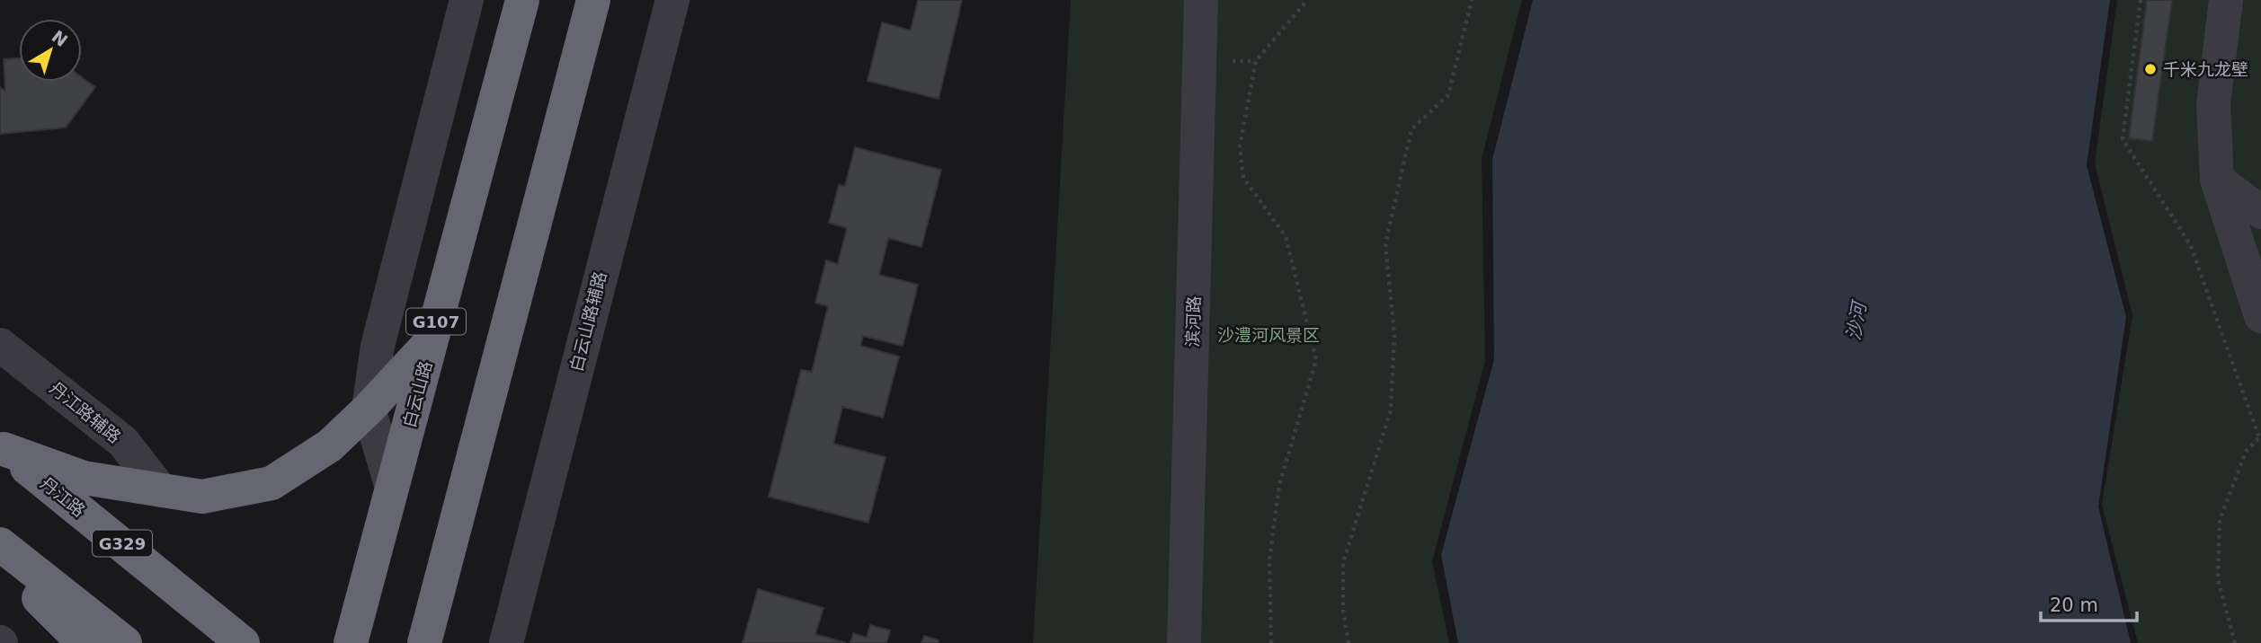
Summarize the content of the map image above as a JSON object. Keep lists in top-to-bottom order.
{
  "streets": {
    "highway": [
      "G107",
      "白云山路",
      "丹江路",
      "G329"
    ],
    "street": ["白云山路辅路", "滨河路", "丹江路辅路"]
  },
  "water": ["沙河"],
  "parks": ["沙澧河风景区"],
  "places": ["千米九龙壁"],
  "scale_bar": "20 m",
  "north": "top right"
}
